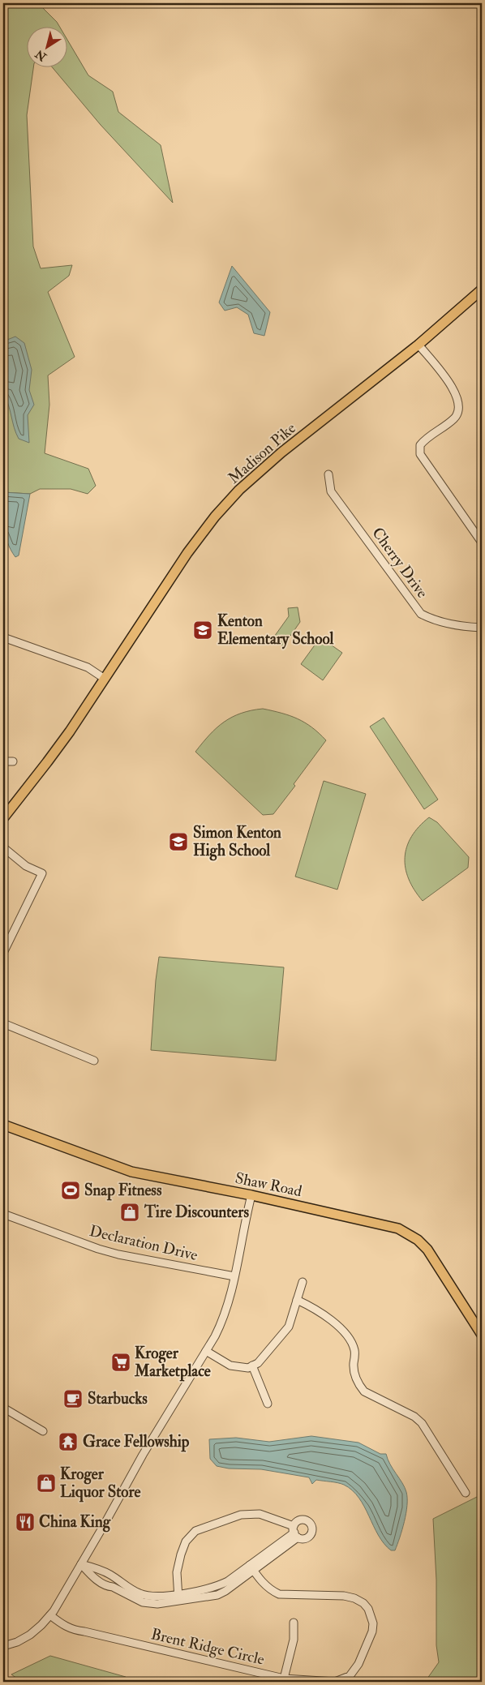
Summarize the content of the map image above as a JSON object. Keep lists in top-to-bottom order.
{
  "streets": {
    "main road": ["Madison Pike", "Shaw Road"],
    "street": ["Cherry Drive", "Declaration Drive", "Brent Ridge Circle"]
  },
  "places": {
    "school or university": ["Kenton Elementary School", "Simon Kenton High School"],
    "sports": ["Snap Fitness"],
    "shop": ["Tire Discounters", "Kroger Liquor Store"],
    "supermarket": ["Kroger Marketplace"],
    "cafe": ["Starbucks"],
    "temple": ["Grace Fellowship"],
    "restaurant": ["China King"]
  },
  "north": "bottom left"
}
